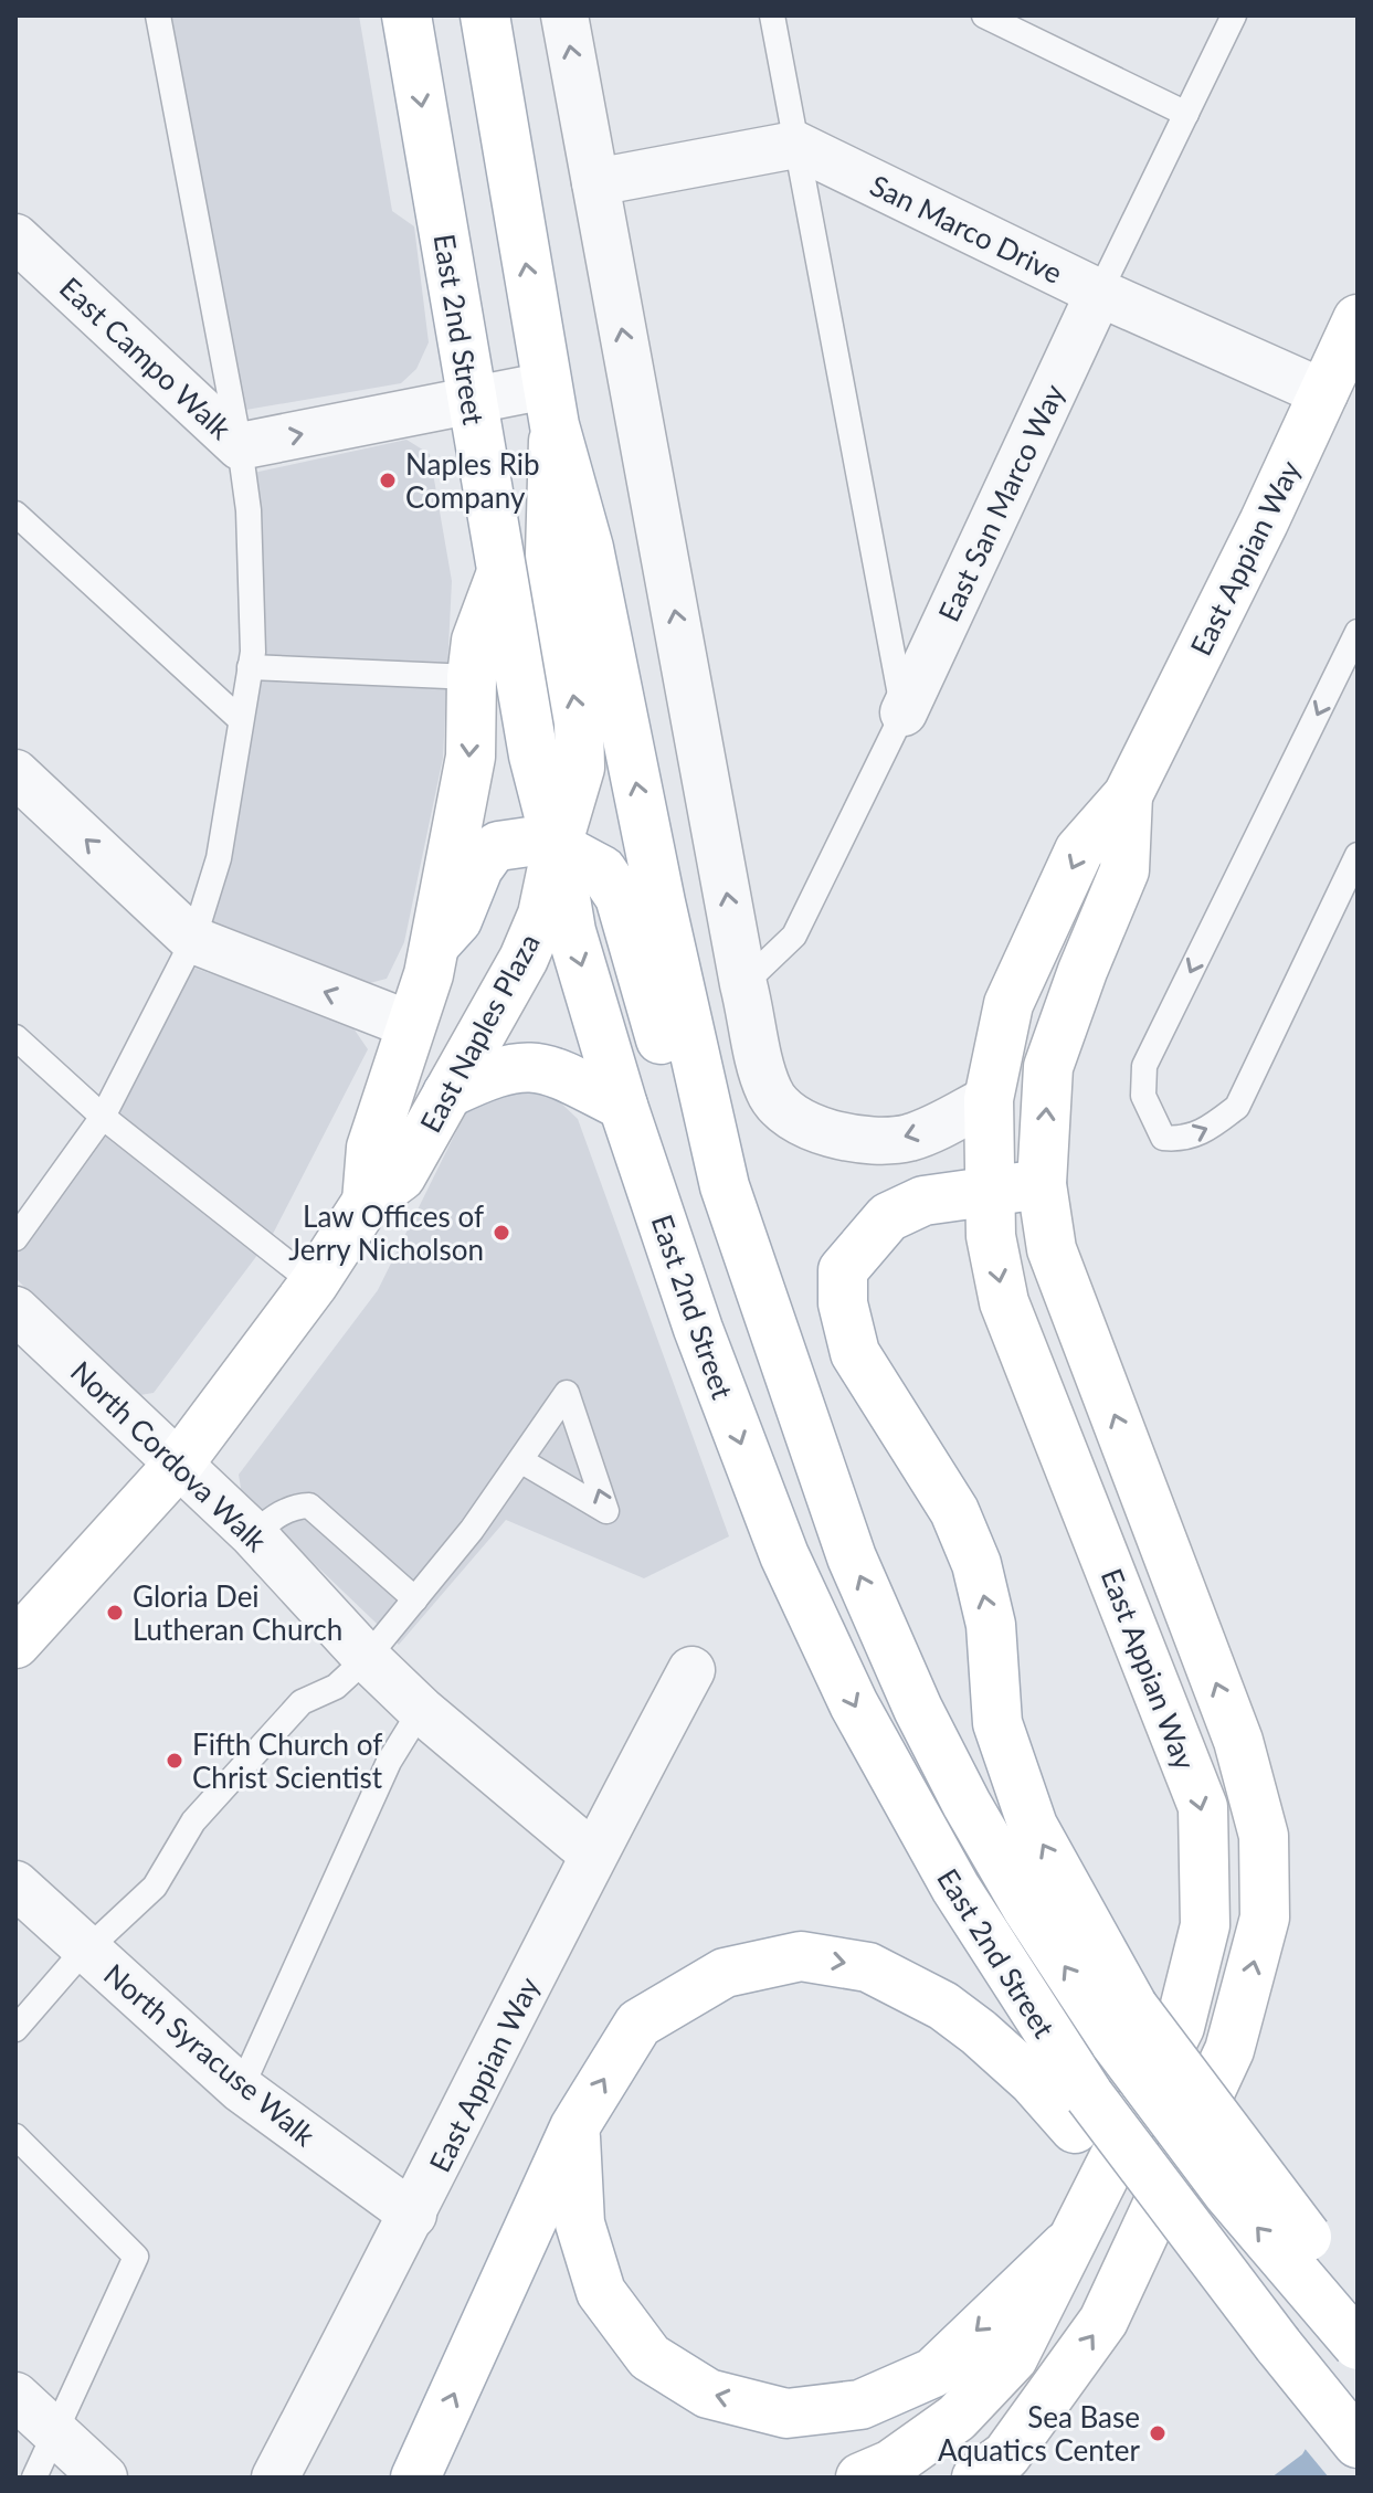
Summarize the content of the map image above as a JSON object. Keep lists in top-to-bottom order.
{
  "streets": {
    "main road": ["East 2nd Street", "East Appian Way", "East Naples Plaza"],
    "street": [
      "San Marco Drive",
      "East Campo Walk",
      "East San Marco Way",
      "North Cordova Walk",
      "North Syracuse Walk"
    ]
  },
  "crossings": [
    ["San Marco Drive", "East San Marco Way"],
    ["San Marco Drive", "East Appian Way"],
    ["East 2nd Street", "East Campo Walk"],
    ["East 2nd Street", "East Naples Plaza"],
    ["East Campo Walk", "East Naples Plaza"],
    ["East Appian Way", "North Cordova Walk"],
    ["East Appian Way", "North Syracuse Walk"],
    ["East Naples Plaza", "North Cordova Walk"]
  ],
  "one_way": ["East Campo Walk"],
  "places": [
    "Naples Rib Company",
    "Law Offices of Jerry Nicholson",
    "Gloria Dei Lutheran Church",
    "Fifth Church of Christ Scientist",
    "Sea Base Aquatics Center"
  ]
}
